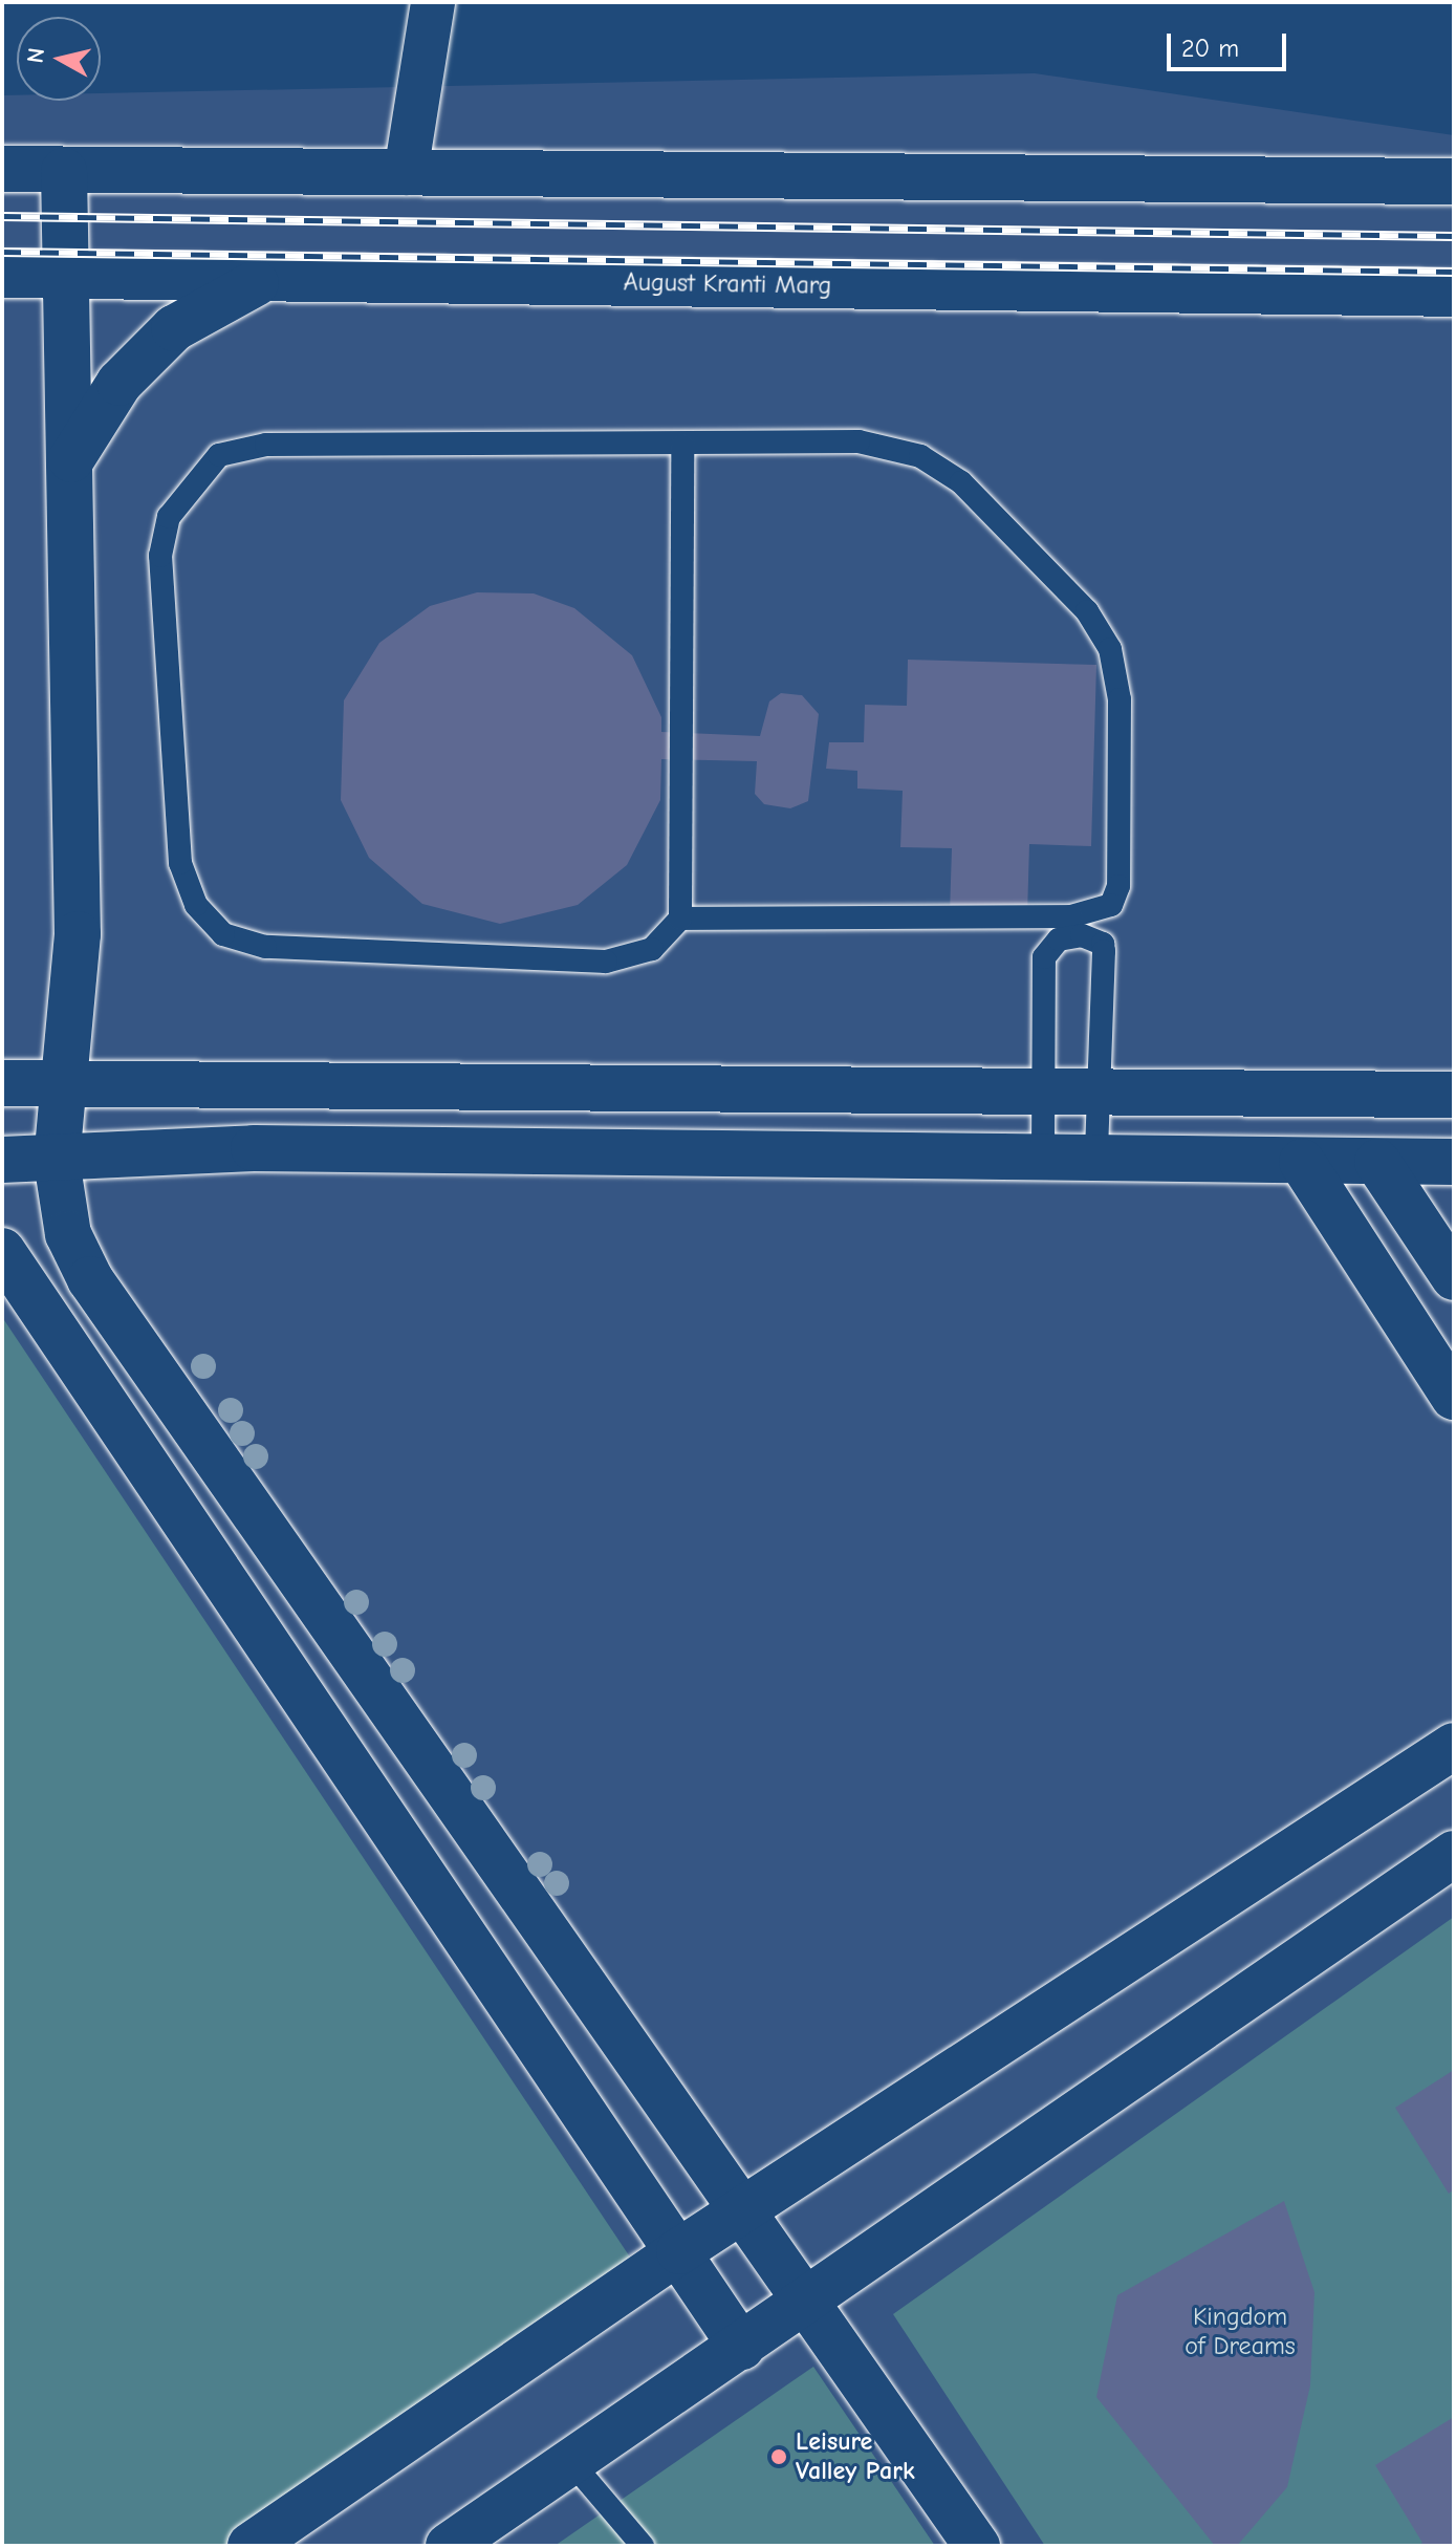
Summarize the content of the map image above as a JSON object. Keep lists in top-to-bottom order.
{
  "streets": {
    "street": ["August Kranti Marg"]
  },
  "parks": ["Kingdom of Dreams"],
  "places": ["Leisure Valley Park"],
  "scale_bar": "20 m",
  "north": "left"
}
